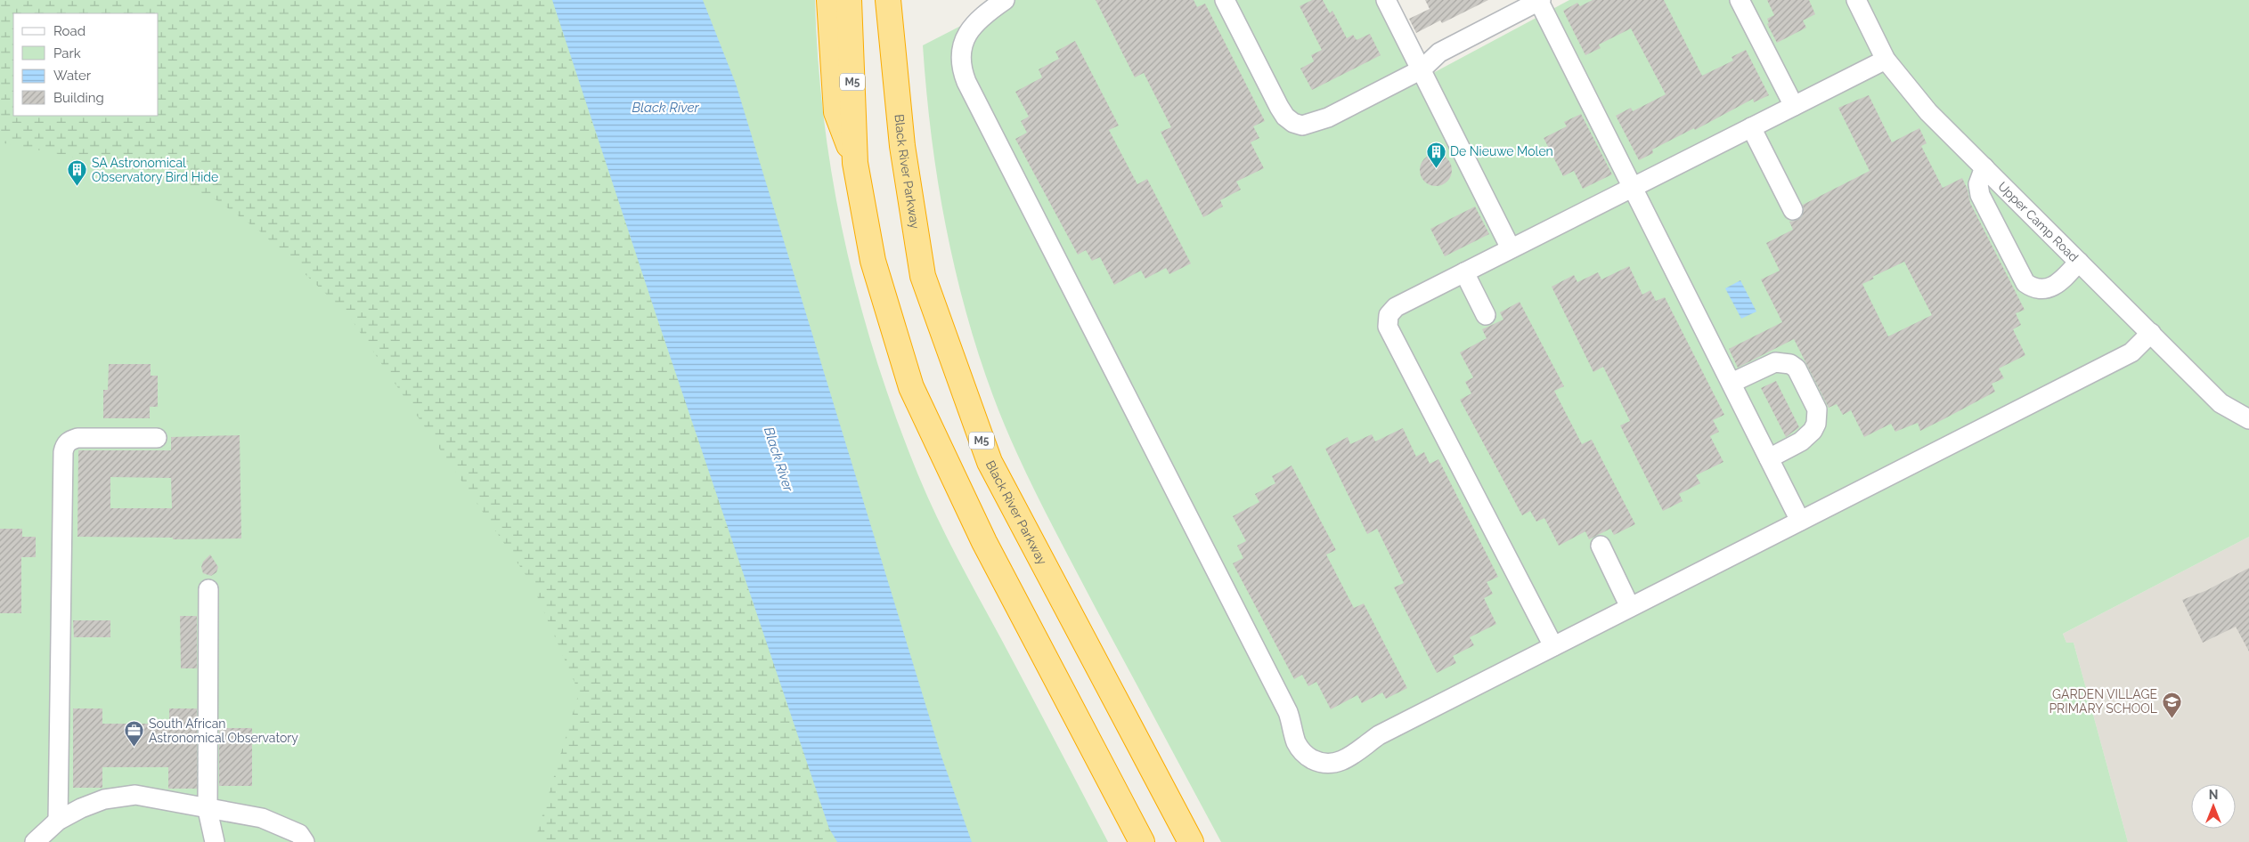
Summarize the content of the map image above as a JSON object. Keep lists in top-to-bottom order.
{
  "streets": {
    "highway": ["M5", "Black River Parkway"],
    "lane": ["Upper Camp Road"]
  },
  "water": ["Black River"],
  "places": {
    "building": ["De Nieuwe Molen", "SA Astronomical Observatory Bird Hide"],
    "school or university": ["GARDEN VILLAGE PRIMARY SCHOOL"],
    "office": ["South African Astronomical Observatory"]
  },
  "legend": [
    "Road",
    "Park",
    "Water",
    "Building"
  ],
  "north": "top"
}
